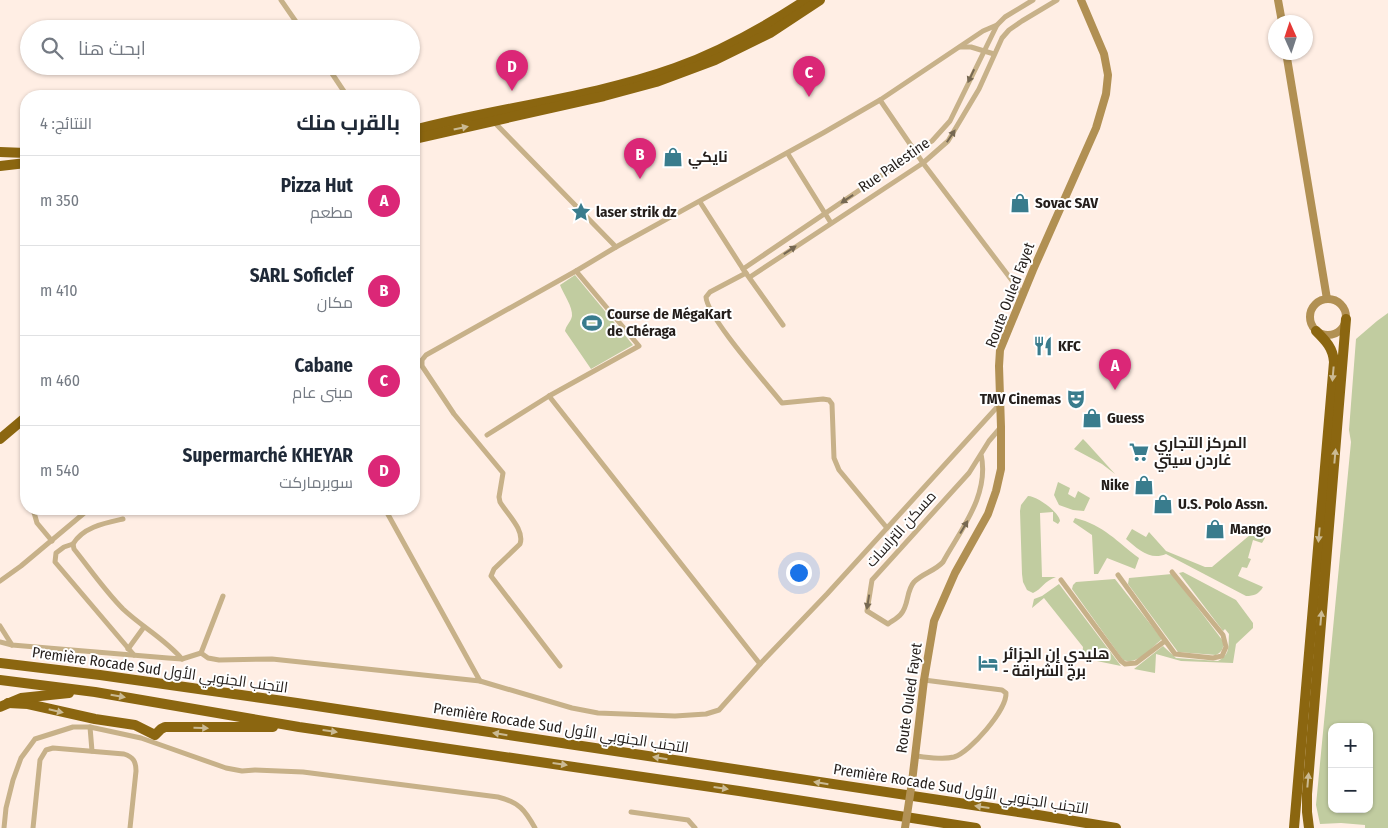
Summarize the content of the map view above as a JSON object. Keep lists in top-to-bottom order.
{
  "streets": {
    "highway": ["Première Rocade Sud التجنب الجنوبي الأول"],
    "main road": ["Route Ouled Fayet"],
    "street": ["Rue Palestine", "مسكن التراسات"]
  },
  "crossings": [
    ["Route Ouled Fayet", "مسكن التراسات"]
  ],
  "places": {
    "shop": [
      "نايكي",
      "Sovac SAV",
      "Guess",
      "Nike",
      "U.S. Polo Assn.",
      "Mango"
    ],
    "place": ["laser strik dz"],
    "sports": ["Course de MégaKart de Chéraga"],
    "restaurant": ["KFC"],
    "theatre": ["TMV Cinemas"],
    "supermarket": ["المركز التجاري غاردن سيتي"],
    "hotel": ["هليدي إن الجزائر - برج الشراقة"]
  },
  "north": "top",
  "page": {
    "search": "ابحث هنا",
    "pins": [
      "D",
      "C",
      "B",
      "A"
    ],
    "heading": ["بالقرب منك", "النتائج: 4"],
    "list": [
      {
        "mark": "A",
        "name": "Pizza Hut",
        "note": "مطعم",
        "value": "350 m"
      },
      {
        "mark": "B",
        "name": "SARL Soficlef",
        "note": "مكان",
        "value": "410 m"
      },
      {
        "mark": "C",
        "name": "Cabane",
        "note": "مبنى عام",
        "value": "460 m"
      },
      {
        "mark": "D",
        "name": "Supermarché KHEYAR",
        "note": "سوبرماركت",
        "value": "540 m"
      }
    ],
    "map_buttons": ["+", "−"]
  }
}
